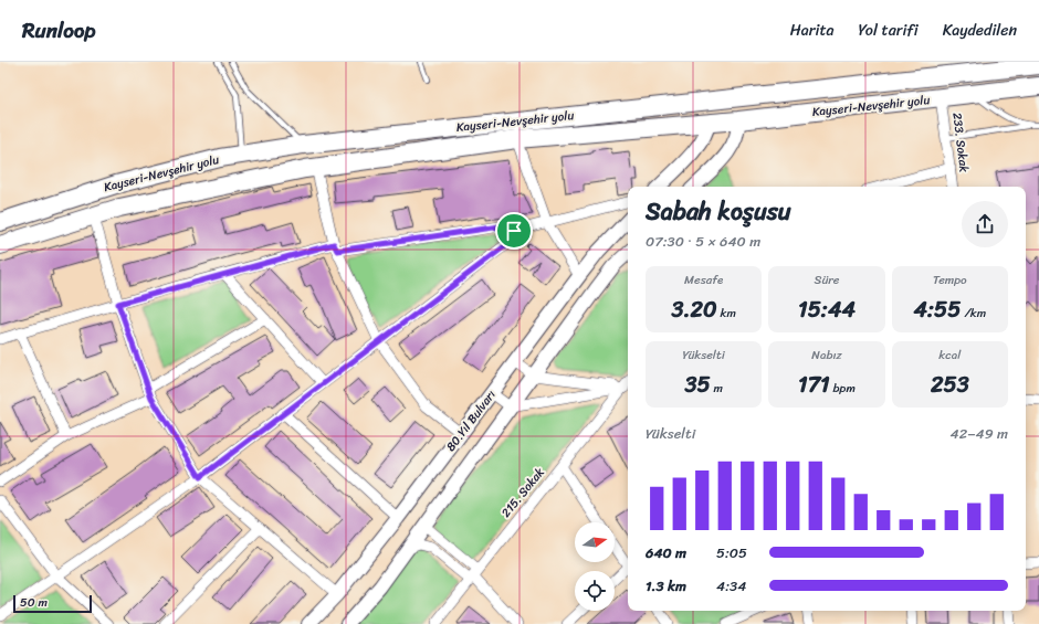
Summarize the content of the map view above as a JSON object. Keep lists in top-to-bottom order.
{
  "streets": {
    "highway": ["Kayseri-Nevşehir yolu"],
    "street": ["233. Sokak", "80.Yıl Bulvarı", "215. Sokak"]
  },
  "crossings": [
    ["Kayseri-Nevşehir yolu", "233. Sokak"]
  ],
  "scale_bar": "50 m",
  "north": "right",
  "page": {
    "header": "Runloop",
    "nav": ["Harita", "Yol tarifi", "Kaydedilen"],
    "heading": ["Sabah koşusu", "07:30 · 5 × 640 m"],
    "stats": [
      ["Mesafe", "3.20 km"],
      ["Süre", "15:44"],
      ["Tempo", "4:55 /km"],
      ["Yükselti", "35 m"],
      ["Nabız", "171 bpm"],
      ["kcal", "253"]
    ],
    "chart": ["Yükselti", "42–49 m"],
    "list": [
      {
        "name": "640 m",
        "note": "5:05"
      },
      {
        "name": "1.3 km",
        "note": "4:34"
      }
    ],
    "scale": "50 m"
  }
}
